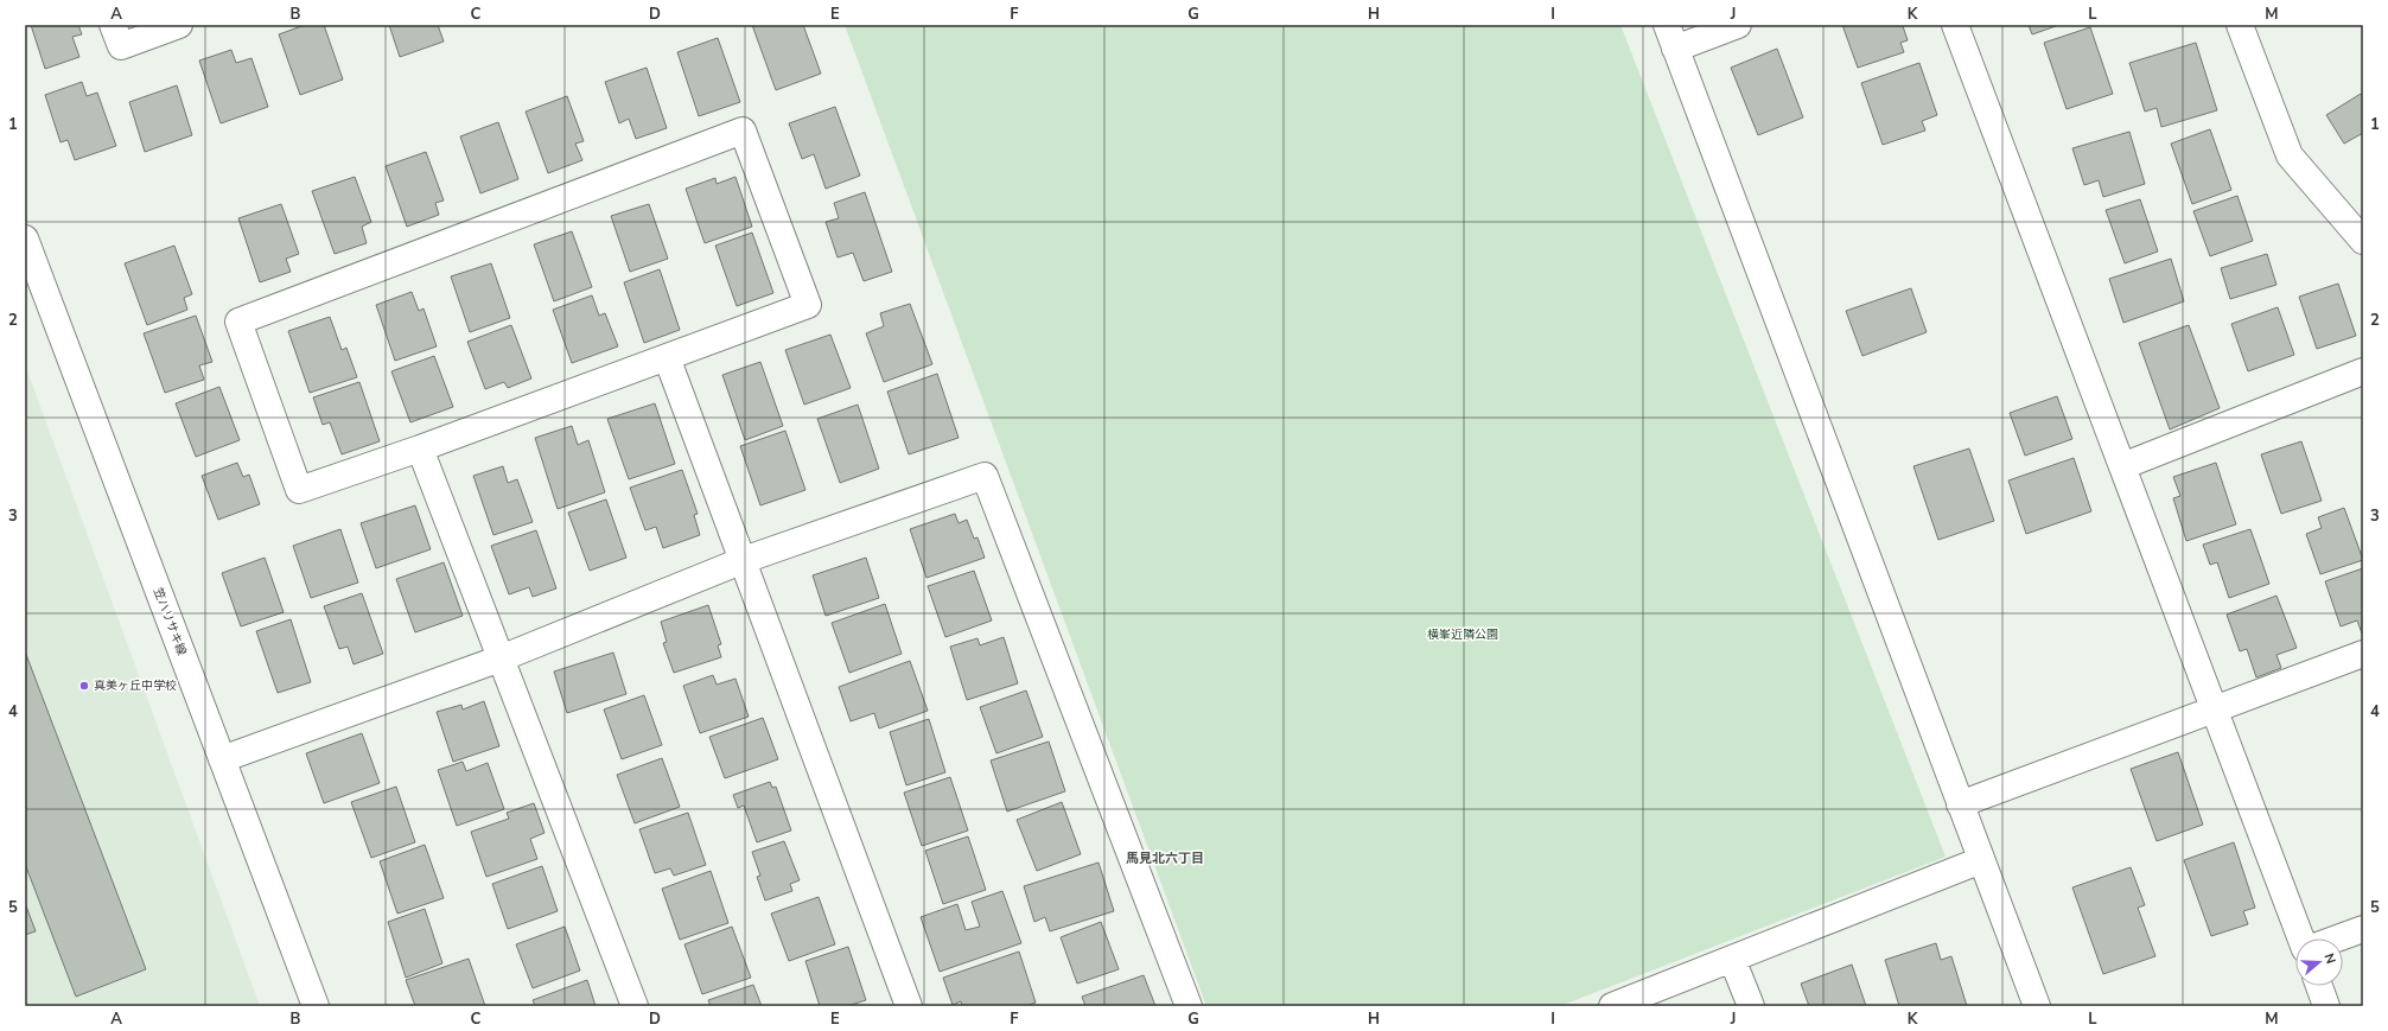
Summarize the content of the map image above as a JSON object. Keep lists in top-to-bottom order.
{
  "streets": {
    "street": ["笠ハリサキ線"]
  },
  "districts": ["馬見北六丁目"],
  "parks": ["横峯近隣公園"],
  "places": ["真美ヶ丘中学校"],
  "north": "right",
  "grid": {
    "columns": [
      "A",
      "B",
      "C",
      "D",
      "E",
      "F",
      "G",
      "H",
      "I",
      "J",
      "K",
      "L",
      "M"
    ],
    "rows": [
      "1",
      "2",
      "3",
      "4",
      "5"
    ]
  }
}
